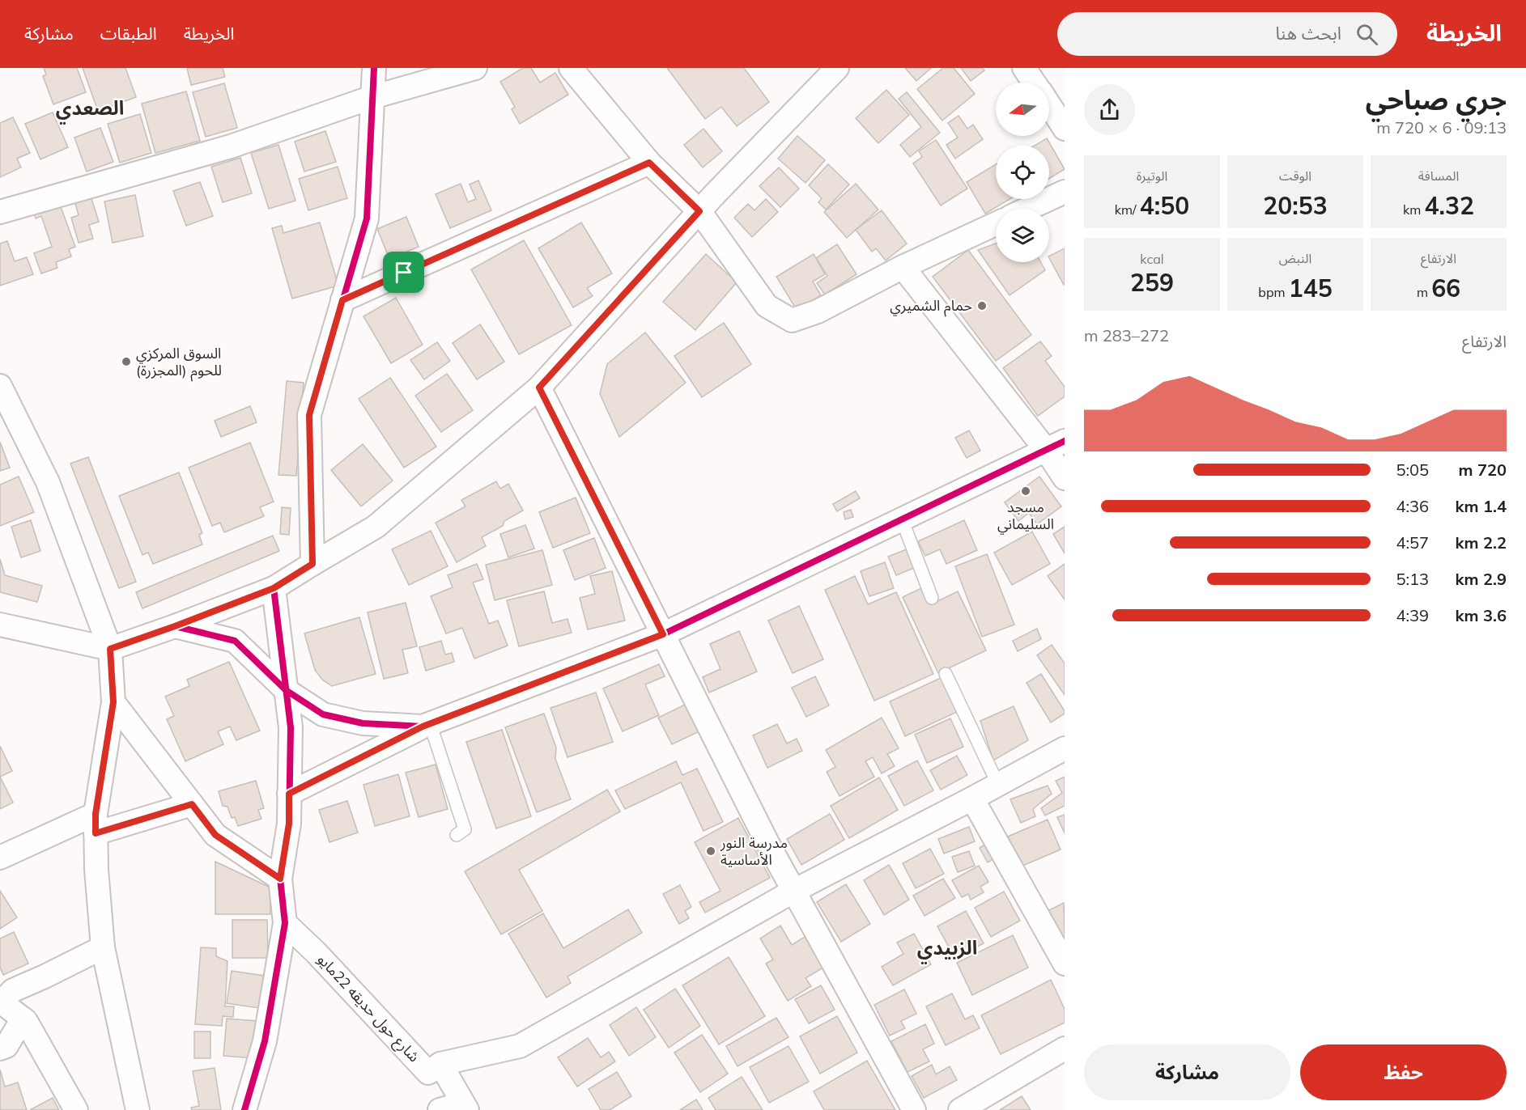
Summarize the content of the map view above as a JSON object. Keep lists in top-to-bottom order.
{
  "streets": {
    "street": ["شارع حول حديقه 22مايو"]
  },
  "districts": ["الصعدي", "الزبيدي"],
  "places": [
    "حمام الشميري",
    "السوق المركزي للحوم (المجزرة)",
    "مسجد السليماني",
    "مدرسة النور الأساسية"
  ],
  "north": "left",
  "page": {
    "header": "الخريطة",
    "search": "ابحث هنا",
    "nav": ["الخريطة", "الطبقات", "مشاركة"],
    "heading": ["جري صباحي", "09:13 · 6 × 720 m"],
    "stats": [
      ["المسافة", "4.32 km"],
      ["الوقت", "20:53"],
      ["الوتيرة", "4:50 /km"],
      ["الارتفاع", "66 m"],
      ["النبض", "145 bpm"],
      ["kcal", "259"]
    ],
    "chart": ["الارتفاع", "272–283 m"],
    "list": [
      {
        "name": "720 m",
        "note": "5:05"
      },
      {
        "name": "1.4 km",
        "note": "4:36"
      },
      {
        "name": "2.2 km",
        "note": "4:57"
      },
      {
        "name": "2.9 km",
        "note": "5:13"
      },
      {
        "name": "3.6 km",
        "note": "4:39"
      }
    ],
    "buttons": ["حفظ", "مشاركة"]
  }
}
